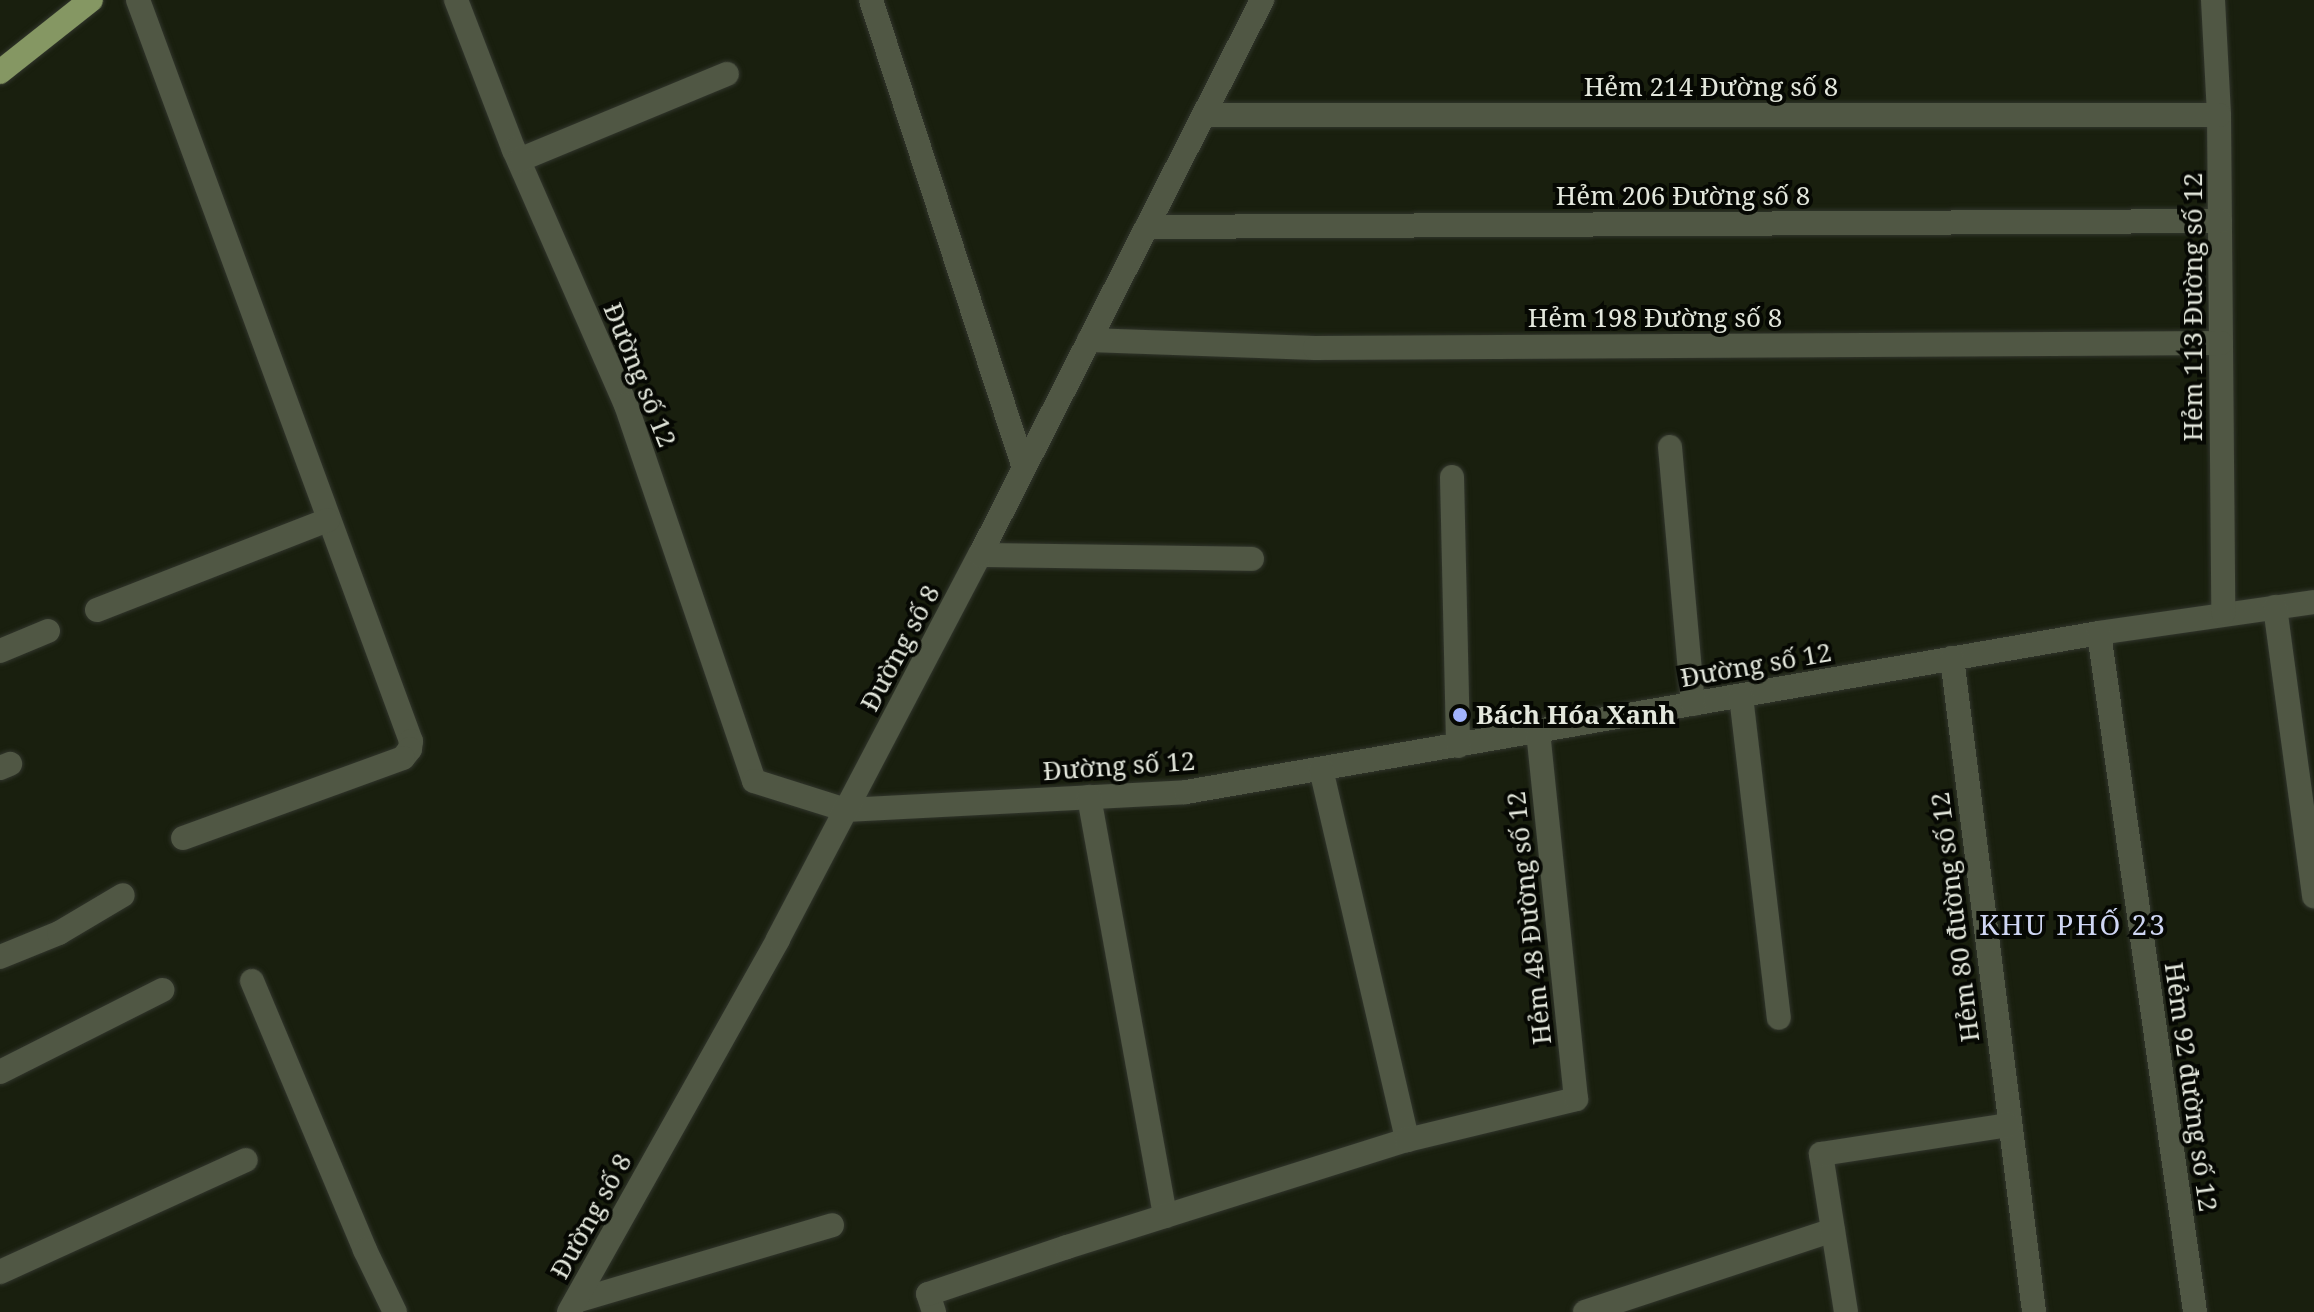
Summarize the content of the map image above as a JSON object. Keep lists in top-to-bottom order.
{
  "streets": {
    "street": [
      "Hẻm 214 Đường số 8",
      "Hẻm 206 Đường số 8",
      "Hẻm 113 Đường số 12",
      "Hẻm 198 Đường số 8",
      "Đường số 12",
      "Đường số 8",
      "Hẻm 80 đường số 12",
      "Hẻm 48 Đường số 12",
      "Hẻm 92 đường số 12"
    ]
  },
  "crossings": [
    ["Hẻm 214 Đường số 8", "Hẻm 113 Đường số 12"],
    ["Hẻm 214 Đường số 8", "Đường số 8"],
    ["Hẻm 206 Đường số 8", "Hẻm 113 Đường số 12"],
    ["Hẻm 206 Đường số 8", "Đường số 8"],
    ["Hẻm 113 Đường số 12", "Hẻm 198 Đường số 8"],
    ["Hẻm 113 Đường số 12", "Đường số 12"],
    ["Hẻm 198 Đường số 8", "Đường số 8"],
    ["Đường số 12", "Đường số 8"],
    ["Đường số 12", "Hẻm 80 đường số 12"],
    ["Đường số 12", "Hẻm 48 Đường số 12"],
    ["Đường số 12", "Hẻm 92 đường số 12"]
  ],
  "districts": ["KHU PHỐ 23"],
  "places": ["Bách Hóa Xanh"]
}
